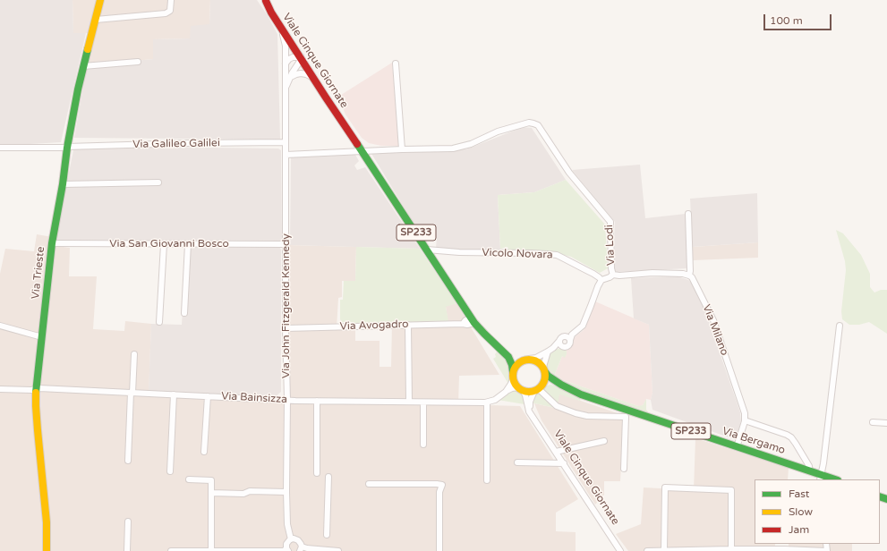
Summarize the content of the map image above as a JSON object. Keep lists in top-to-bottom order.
{
  "streets": {
    "main road": [
      "Viale Cinque Giornate",
      "SP233",
      "Via Trieste",
      "Via Bergamo"
    ],
    "street": [
      "Via Galileo Galilei",
      "Via San Giovanni Bosco",
      "Via Lodi",
      "Vicolo Novara",
      "Via John Fitzgerald Kennedy",
      "Via Avogadro",
      "Via Milano",
      "Via Bainsizza"
    ]
  },
  "crossings": [
    ["Viale Cinque Giornate", "SP233"],
    ["Viale Cinque Giornate", "Vicolo Novara"],
    ["Viale Cinque Giornate", "Via John Fitzgerald Kennedy"],
    ["Viale Cinque Giornate", "Via Avogadro"],
    ["Viale Cinque Giornate", "Via Bainsizza"],
    ["Viale Cinque Giornate", "Via Bergamo"],
    ["Via Galileo Galilei", "Via Trieste"],
    ["Via Galileo Galilei", "Via John Fitzgerald Kennedy"],
    ["SP233", "Via Bainsizza"],
    ["SP233", "Via Bergamo"],
    ["Via San Giovanni Bosco", "Via Trieste"],
    ["Via San Giovanni Bosco", "Via John Fitzgerald Kennedy"],
    ["Via Lodi", "Via Milano"],
    ["Via Trieste", "Via Bainsizza"],
    ["Via John Fitzgerald Kennedy", "Via Avogadro"],
    ["Via John Fitzgerald Kennedy", "Via Bainsizza"],
    ["Via Milano", "Via Bergamo"],
    ["Via Bainsizza", "Via Bergamo"]
  ],
  "legend": ["Fast", "Slow", "Jam"],
  "scale_bar": "100 m"
}
